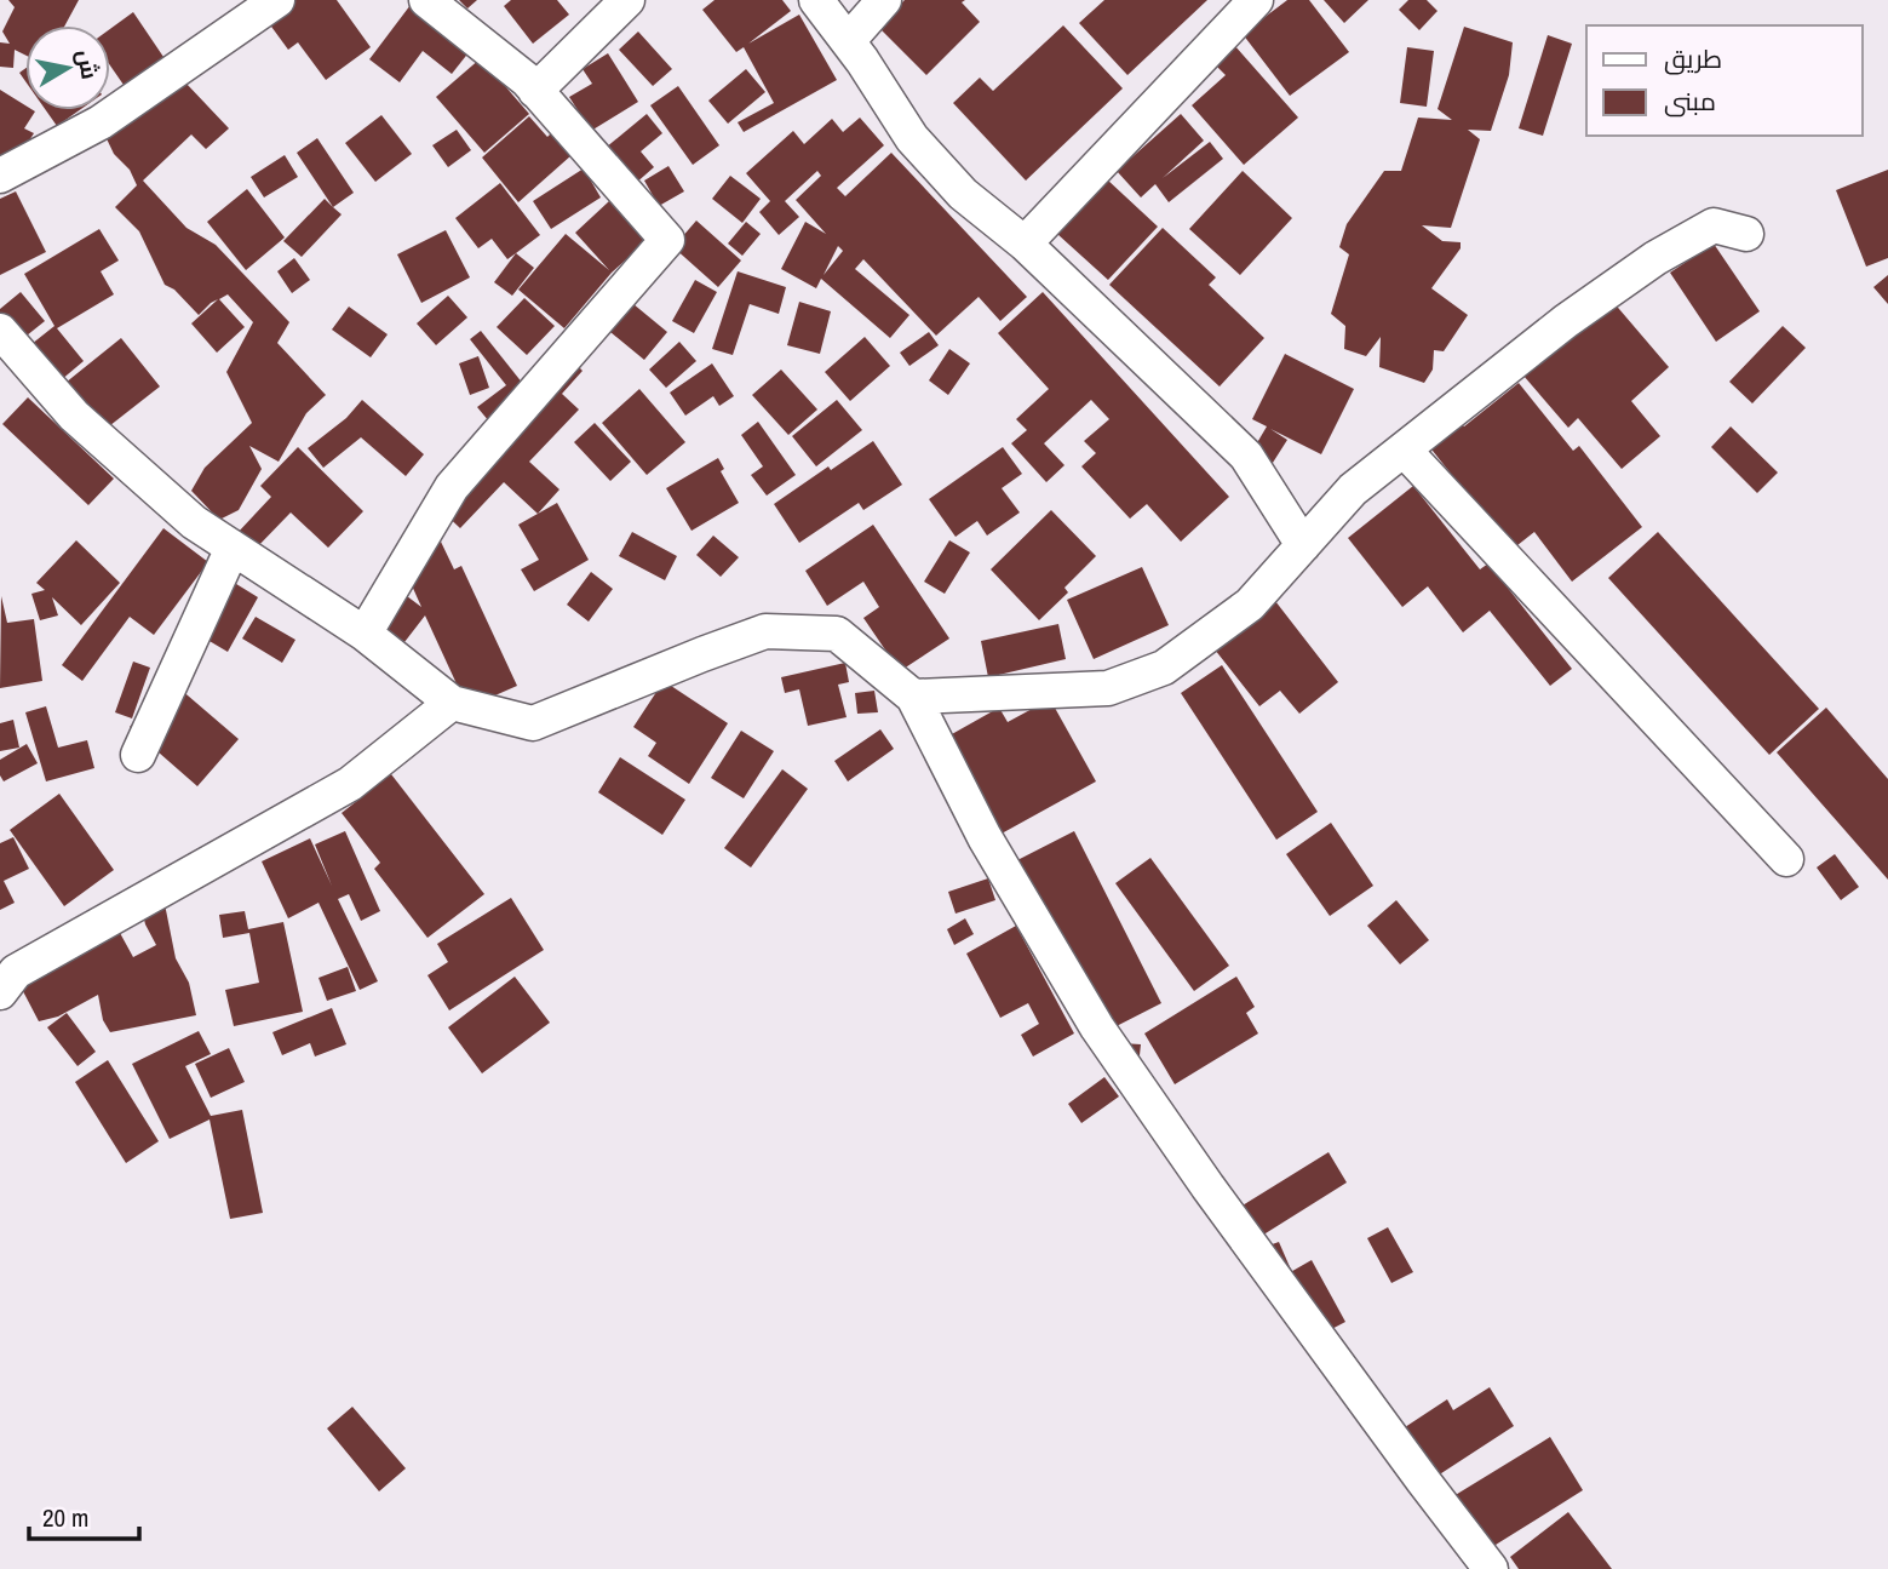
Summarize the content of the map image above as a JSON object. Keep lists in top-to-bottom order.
{
  "legend": ["طريق", "مبنى"],
  "scale_bar": "20 m",
  "north": "right"
}
